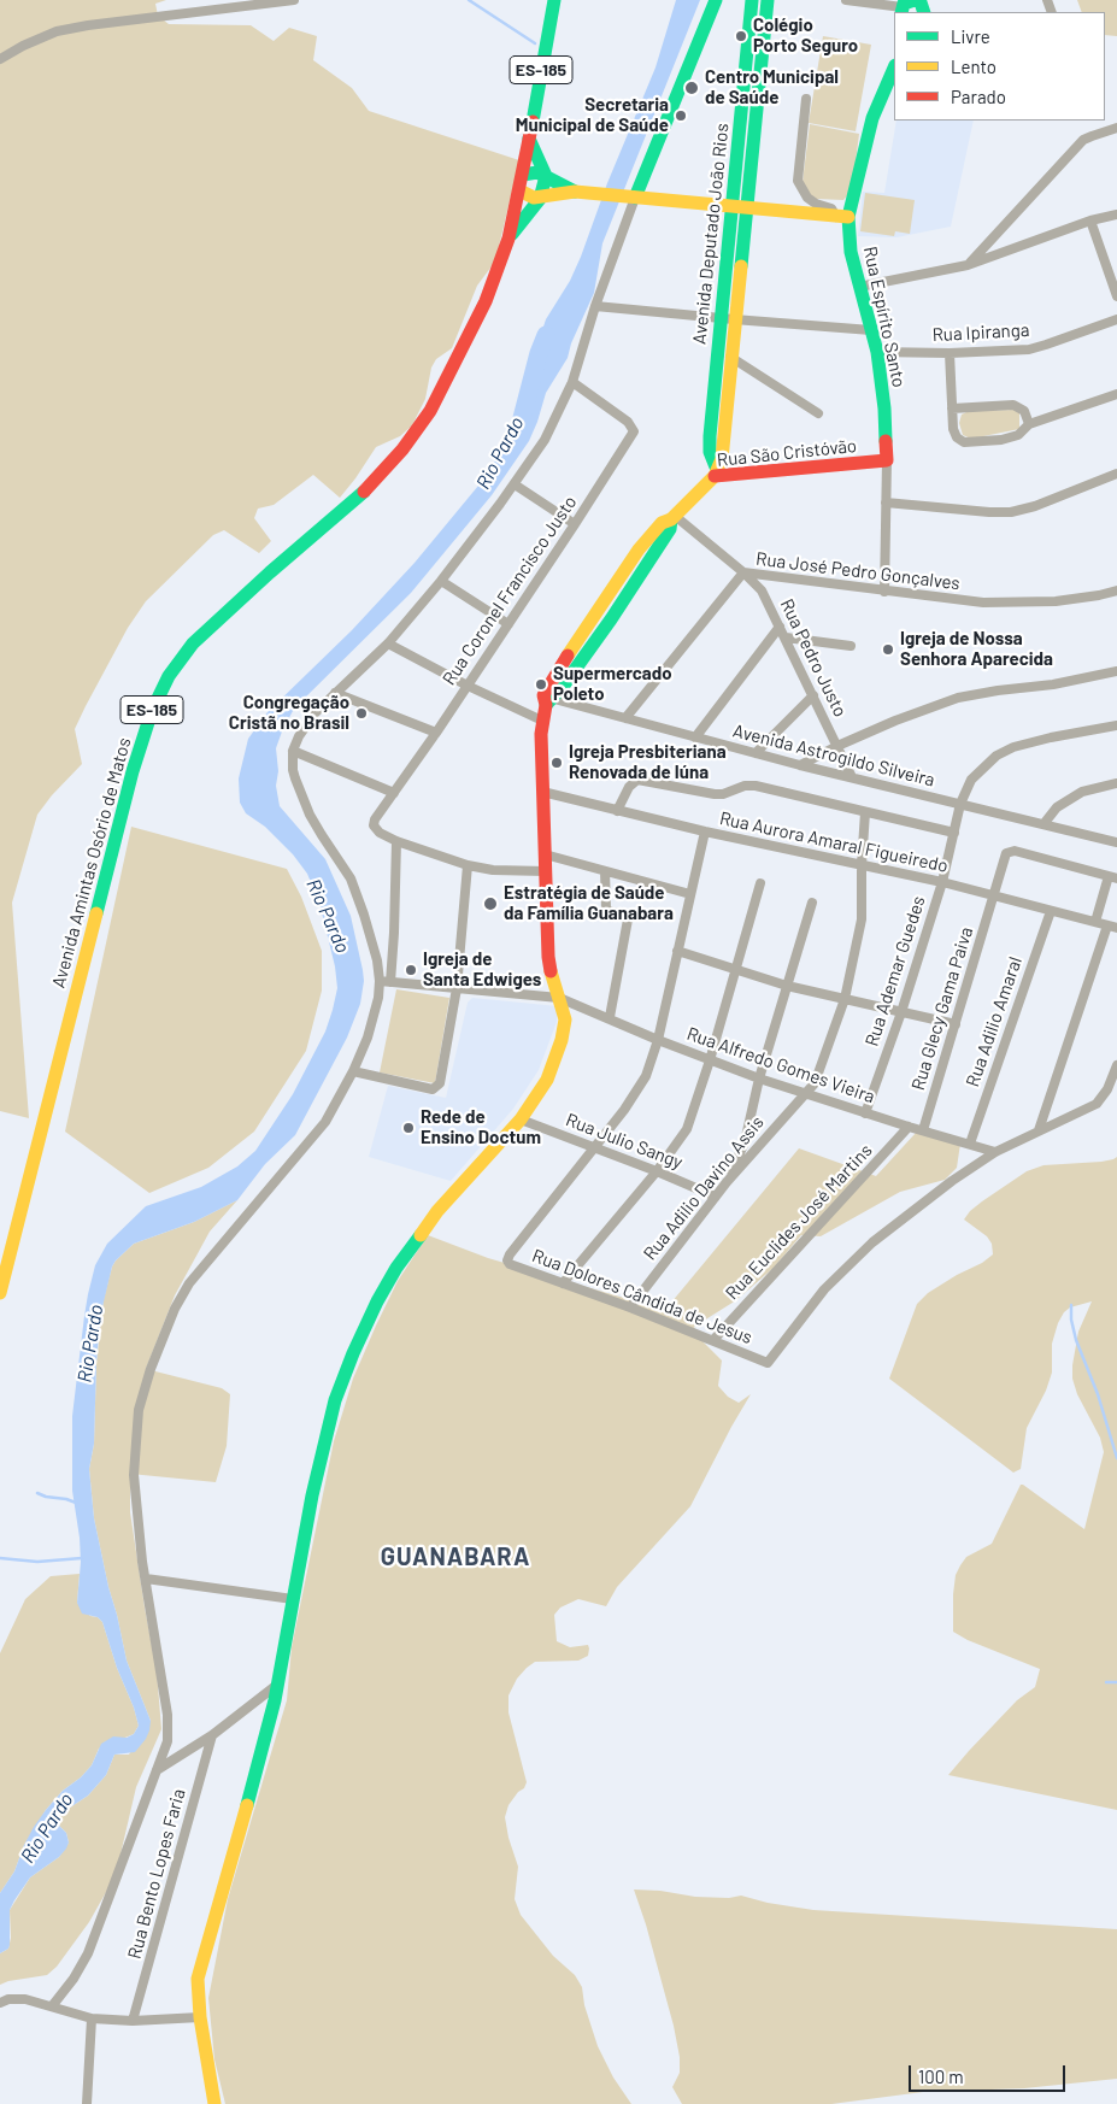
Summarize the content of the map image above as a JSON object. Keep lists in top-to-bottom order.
{
  "streets": {
    "main road": [
      "ES-185",
      "Avenida Deputado João Rios",
      "Rua Espírito Santo",
      "Rua São Cristóvão",
      "Avenida Amintas Osório de Matos"
    ],
    "street": [
      "Rua Ipiranga",
      "Rua José Pedro Gonçalves",
      "Rua Coronel Francisco Justo",
      "Rua Pedro Justo",
      "Avenida Astrogildo Silveira",
      "Rua Aurora Amaral Figueiredo",
      "Rua Ademar Guedes",
      "Rua Glecy Gama Paiva",
      "Rua Adilio Amaral",
      "Rua Alfredo Gomes Vieira",
      "Rua Julio Sangy",
      "Rua Adilio Davino Assis",
      "Rua Euclides José Martins",
      "Rua Dolores Cândida de Jesus",
      "Rua Bento Lopes Faria"
    ]
  },
  "crossings": [
    ["ES-185", "Avenida Amintas Osório de Matos"],
    ["Avenida Deputado João Rios", "Rua São Cristóvão"],
    ["Rua Espírito Santo", "Rua Ipiranga"],
    ["Rua Espírito Santo", "Rua São Cristóvão"],
    ["Rua São Cristóvão", "Rua Pedro Justo"],
    ["Rua São Cristóvão", "Avenida Astrogildo Silveira"],
    ["Rua São Cristóvão", "Rua Aurora Amaral Figueiredo"],
    ["Rua São Cristóvão", "Rua Alfredo Gomes Vieira"],
    ["Rua São Cristóvão", "Rua Julio Sangy"],
    ["Rua José Pedro Gonçalves", "Rua Pedro Justo"],
    ["Rua José Pedro Gonçalves", "Avenida Astrogildo Silveira"],
    ["Rua Pedro Justo", "Avenida Astrogildo Silveira"],
    ["Avenida Astrogildo Silveira", "Rua Ademar Guedes"],
    ["Rua Aurora Amaral Figueiredo", "Rua Ademar Guedes"],
    ["Rua Aurora Amaral Figueiredo", "Rua Glecy Gama Paiva"],
    ["Rua Aurora Amaral Figueiredo", "Rua Adilio Amaral"],
    ["Rua Aurora Amaral Figueiredo", "Rua Adilio Davino Assis"],
    ["Rua Ademar Guedes", "Rua Alfredo Gomes Vieira"],
    ["Rua Glecy Gama Paiva", "Rua Alfredo Gomes Vieira"],
    ["Rua Adilio Amaral", "Rua Alfredo Gomes Vieira"],
    ["Rua Alfredo Gomes Vieira", "Rua Adilio Davino Assis"],
    ["Rua Alfredo Gomes Vieira", "Rua Euclides José Martins"],
    ["Rua Alfredo Gomes Vieira", "Rua Dolores Cândida de Jesus"],
    ["Rua Julio Sangy", "Rua Adilio Davino Assis"],
    ["Rua Julio Sangy", "Rua Dolores Cândida de Jesus"],
    ["Rua Adilio Davino Assis", "Rua Dolores Cândida de Jesus"],
    ["Rua Euclides José Martins", "Rua Dolores Cândida de Jesus"]
  ],
  "districts": ["GUANABARA"],
  "water": ["Rio Pardo"],
  "places": [
    "Colégio Porto Seguro",
    "Centro Municipal de Saúde",
    "Secretaria Municipal de Saúde",
    "Igreja de Nossa Senhora Aparecida",
    "Supermercado Poleto",
    "Congregação Cristã no Brasil",
    "Igreja Presbiteriana Renovada de Iúna",
    "Estratégia de Saúde da Família Guanabara",
    "Igreja de Santa Edwiges",
    "Rede de Ensino Doctum"
  ],
  "legend": ["Livre", "Lento", "Parado"],
  "scale_bar": "100 m"
}
